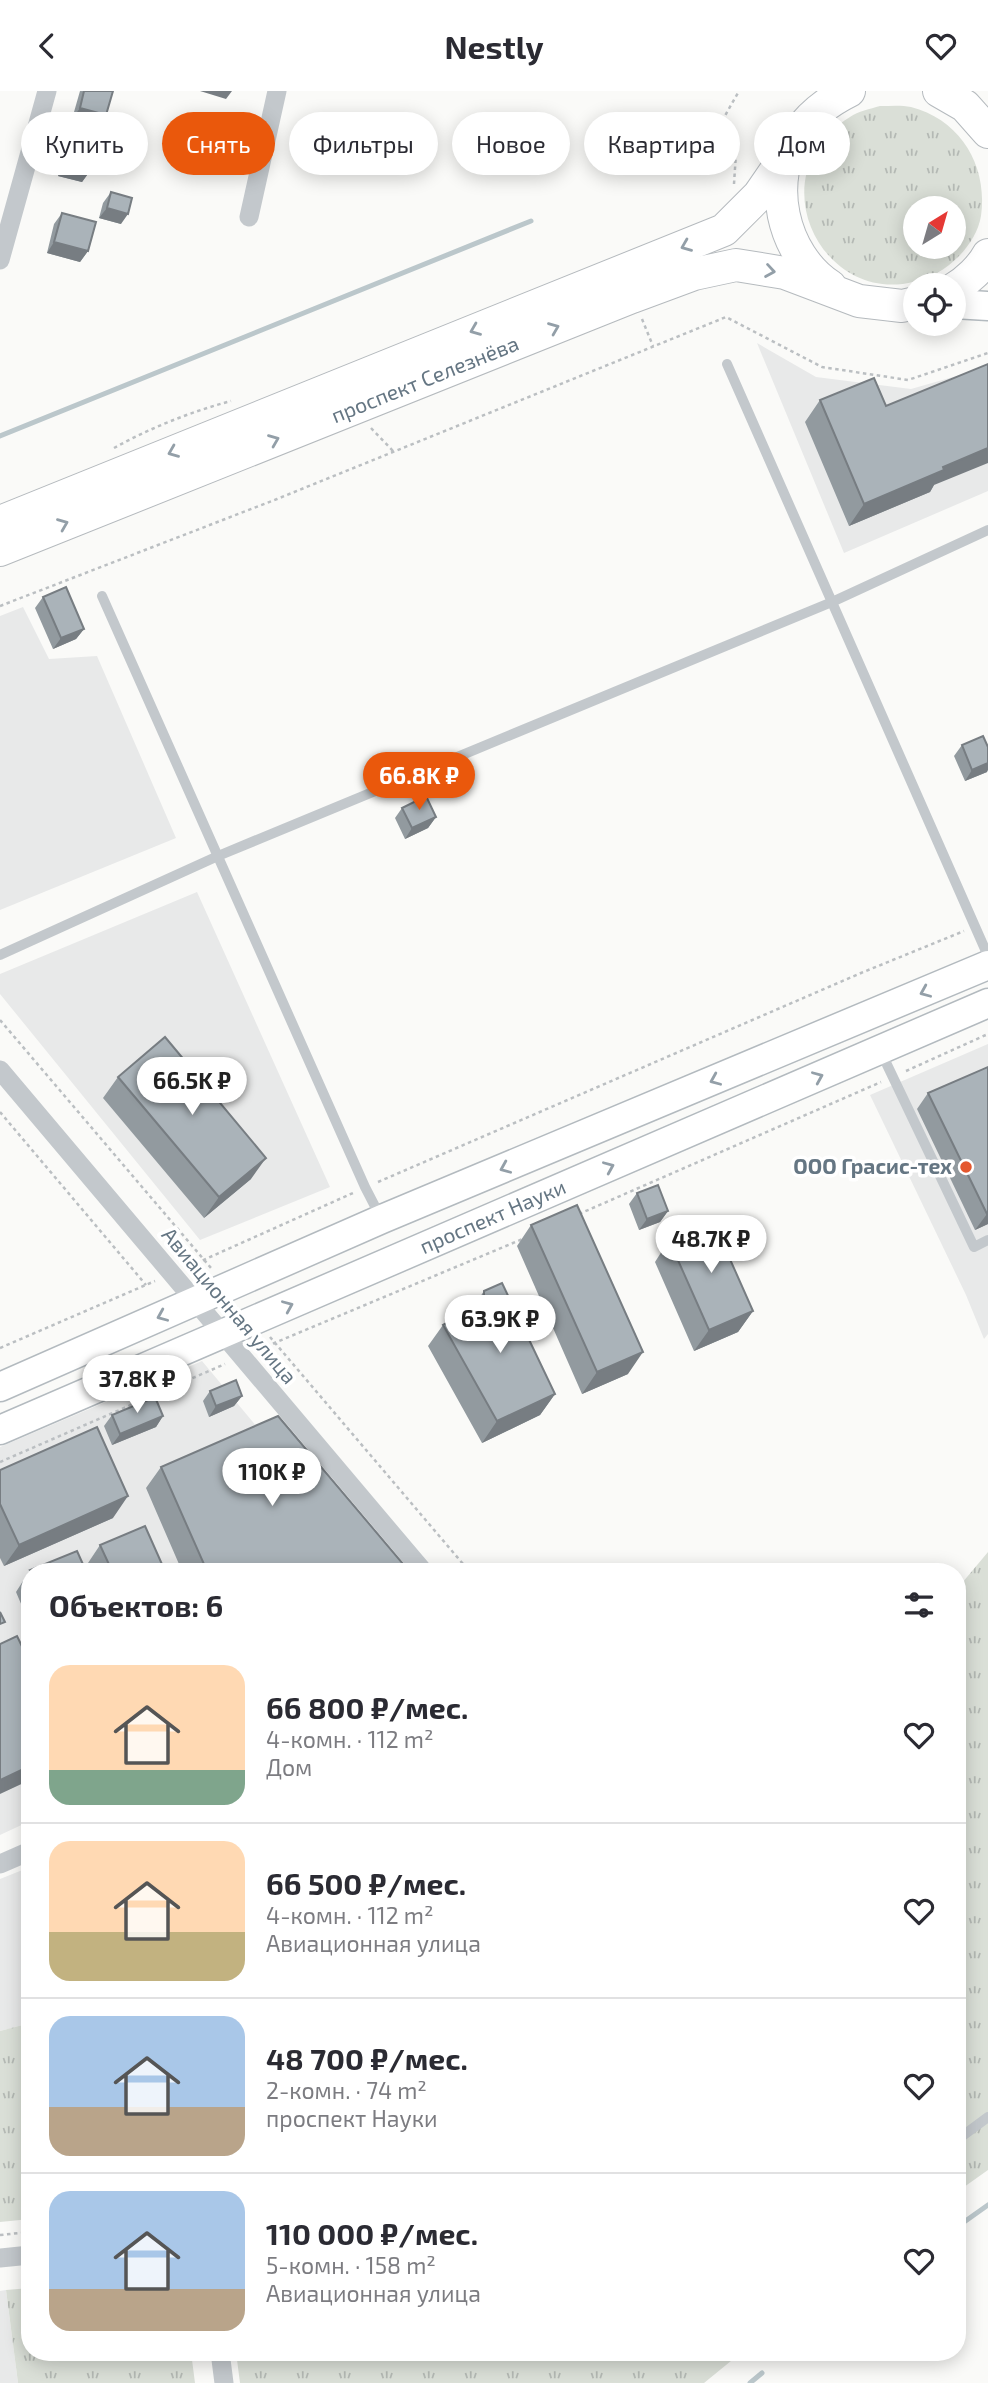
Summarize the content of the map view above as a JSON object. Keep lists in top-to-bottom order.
{
  "streets": {
    "main road": ["проспект Селезнёва"],
    "street": ["проспект Науки", "Авиационная улица"]
  },
  "crossings": [
    ["проспект Науки", "Авиационная улица"]
  ],
  "places": ["ООО Грасис-тех"],
  "north": "top right",
  "page": {
    "header": "Nestly",
    "chip": [
      "Купить",
      "Снять",
      "Фильтры",
      "Новое",
      "Квартира",
      "Дом"
    ],
    "price": [
      "66.8K ₽",
      "66.5K ₽",
      "48.7K ₽",
      "63.9K ₽",
      "37.8K ₽",
      "110K ₽"
    ],
    "heading": "Объектов: 6",
    "list": [
      {
        "name": "66 800 ₽/мес.",
        "note": "4-комн. · 112 m² · Дом"
      },
      {
        "name": "66 500 ₽/мес.",
        "note": "4-комн. · 112 m² · Авиационная улица"
      },
      {
        "name": "48 700 ₽/мес.",
        "note": "2-комн. · 74 m² · проспект Науки"
      },
      {
        "name": "110 000 ₽/мес.",
        "note": "5-комн. · 158 m² · Авиационная улица"
      }
    ]
  }
}
